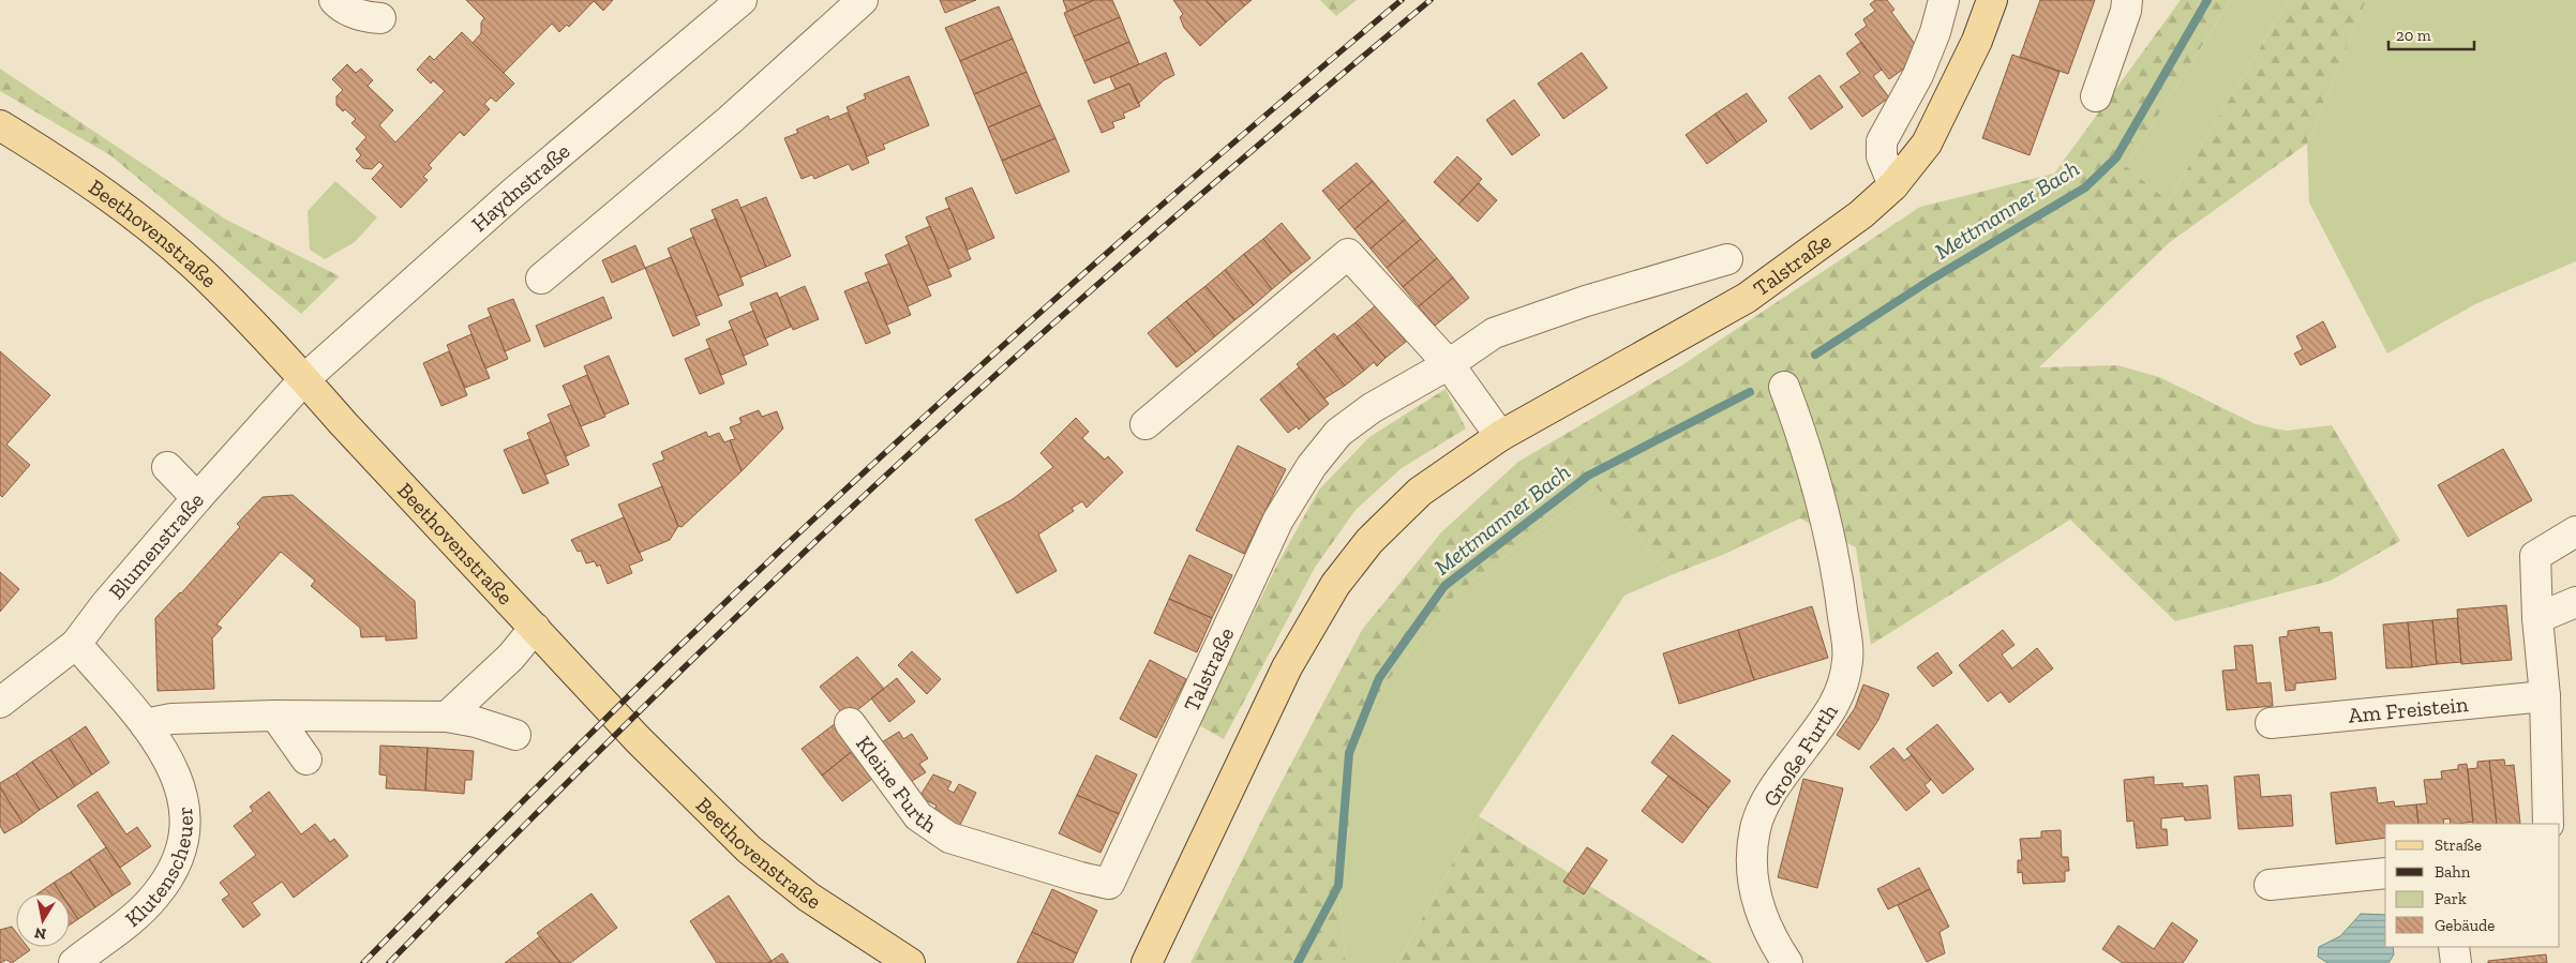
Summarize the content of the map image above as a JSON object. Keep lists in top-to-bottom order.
{
  "streets": {
    "main road": ["Beethovenstraße", "Talstraße"],
    "street": [
      "Haydnstraße",
      "Blumenstraße",
      "Am Freistein",
      "Große Furth",
      "Kleine Furth",
      "Klutenscheuer"
    ]
  },
  "crossings": [
    ["Haydnstraße", "Beethovenstraße"],
    ["Haydnstraße", "Blumenstraße"],
    ["Beethovenstraße", "Blumenstraße"],
    ["Talstraße", "Kleine Furth"],
    ["Blumenstraße", "Klutenscheuer"]
  ],
  "water": ["Mettmanner Bach"],
  "legend": [
    "Straße",
    "Bahn",
    "Park",
    "Gebäude"
  ],
  "scale_bar": "20 m",
  "north": "bottom"
}
